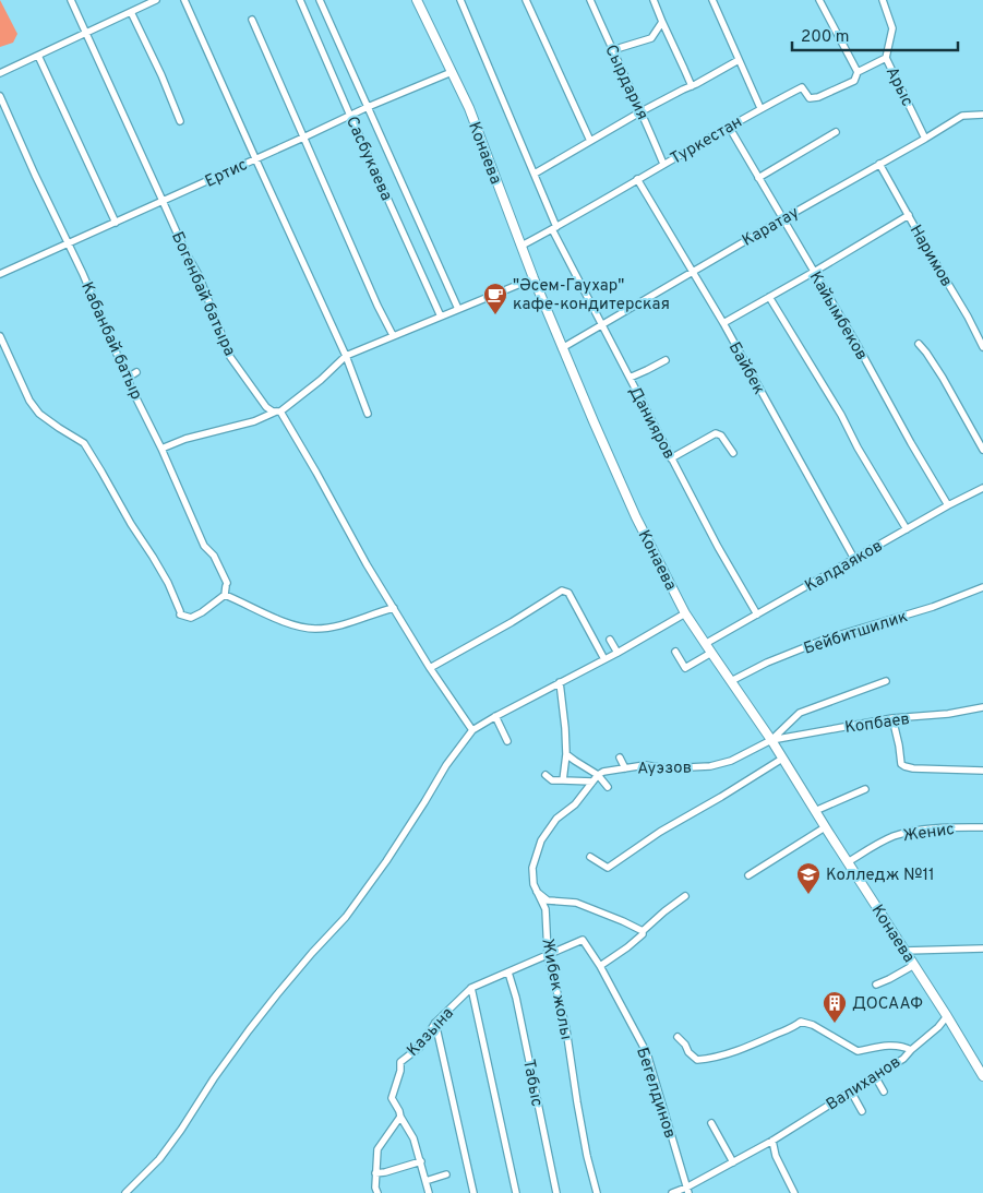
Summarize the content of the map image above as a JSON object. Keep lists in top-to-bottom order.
{
  "streets": {
    "main road": ["Конаева"],
    "street": [
      "Сырдария",
      "Арыс",
      "Туркестан",
      "Сасбукаева",
      "Ертис",
      "Каратау",
      "Наримов",
      "Богенбай батыра",
      "Кайымбеков",
      "Кабанбай батыр",
      "Байбек",
      "Данияров",
      "Калдаяков",
      "Бейбитшилик",
      "Копбаев",
      "Ауэзов",
      "Женис",
      "Жибек жолы",
      "Казына",
      "Табыс",
      "Валиханов",
      "Бегелдинов"
    ]
  },
  "crossings": [
    ["Сырдария", "Туркестан"],
    ["Арыс", "Туркестан"],
    ["Арыс", "Каратау"],
    ["Туркестан", "Конаева"],
    ["Туркестан", "Кайымбеков"],
    ["Туркестан", "Байбек"],
    ["Туркестан", "Данияров"],
    ["Конаева", "Ертис"],
    ["Конаева", "Каратау"],
    ["Конаева", "Калдаяков"],
    ["Конаева", "Бейбитшилик"],
    ["Конаева", "Копбаев"],
    ["Конаева", "Ауэзов"],
    ["Конаева", "Женис"],
    ["Конаева", "Валиханов"],
    ["Сасбукаева", "Ертис"],
    ["Ертис", "Богенбай батыра"],
    ["Ертис", "Кабанбай батыр"],
    ["Каратау", "Наримов"],
    ["Каратау", "Кайымбеков"],
    ["Каратау", "Байбек"],
    ["Каратау", "Данияров"],
    ["Кайымбеков", "Калдаяков"],
    ["Байбек", "Калдаяков"],
    ["Данияров", "Калдаяков"],
    ["Копбаев", "Ауэзов"],
    ["Ауэзов", "Жибек жолы"],
    ["Жибек жолы", "Казына"],
    ["Казына", "Табыс"],
    ["Казына", "Бегелдинов"],
    ["Валиханов", "Бегелдинов"]
  ],
  "places": {
    "cafe": ["\"Әсем-Гаухар\" кафе-кондитерская"],
    "school or university": ["Колледж №11"],
    "building": ["ДОСААФ"]
  },
  "scale_bar": "200 m"
}
